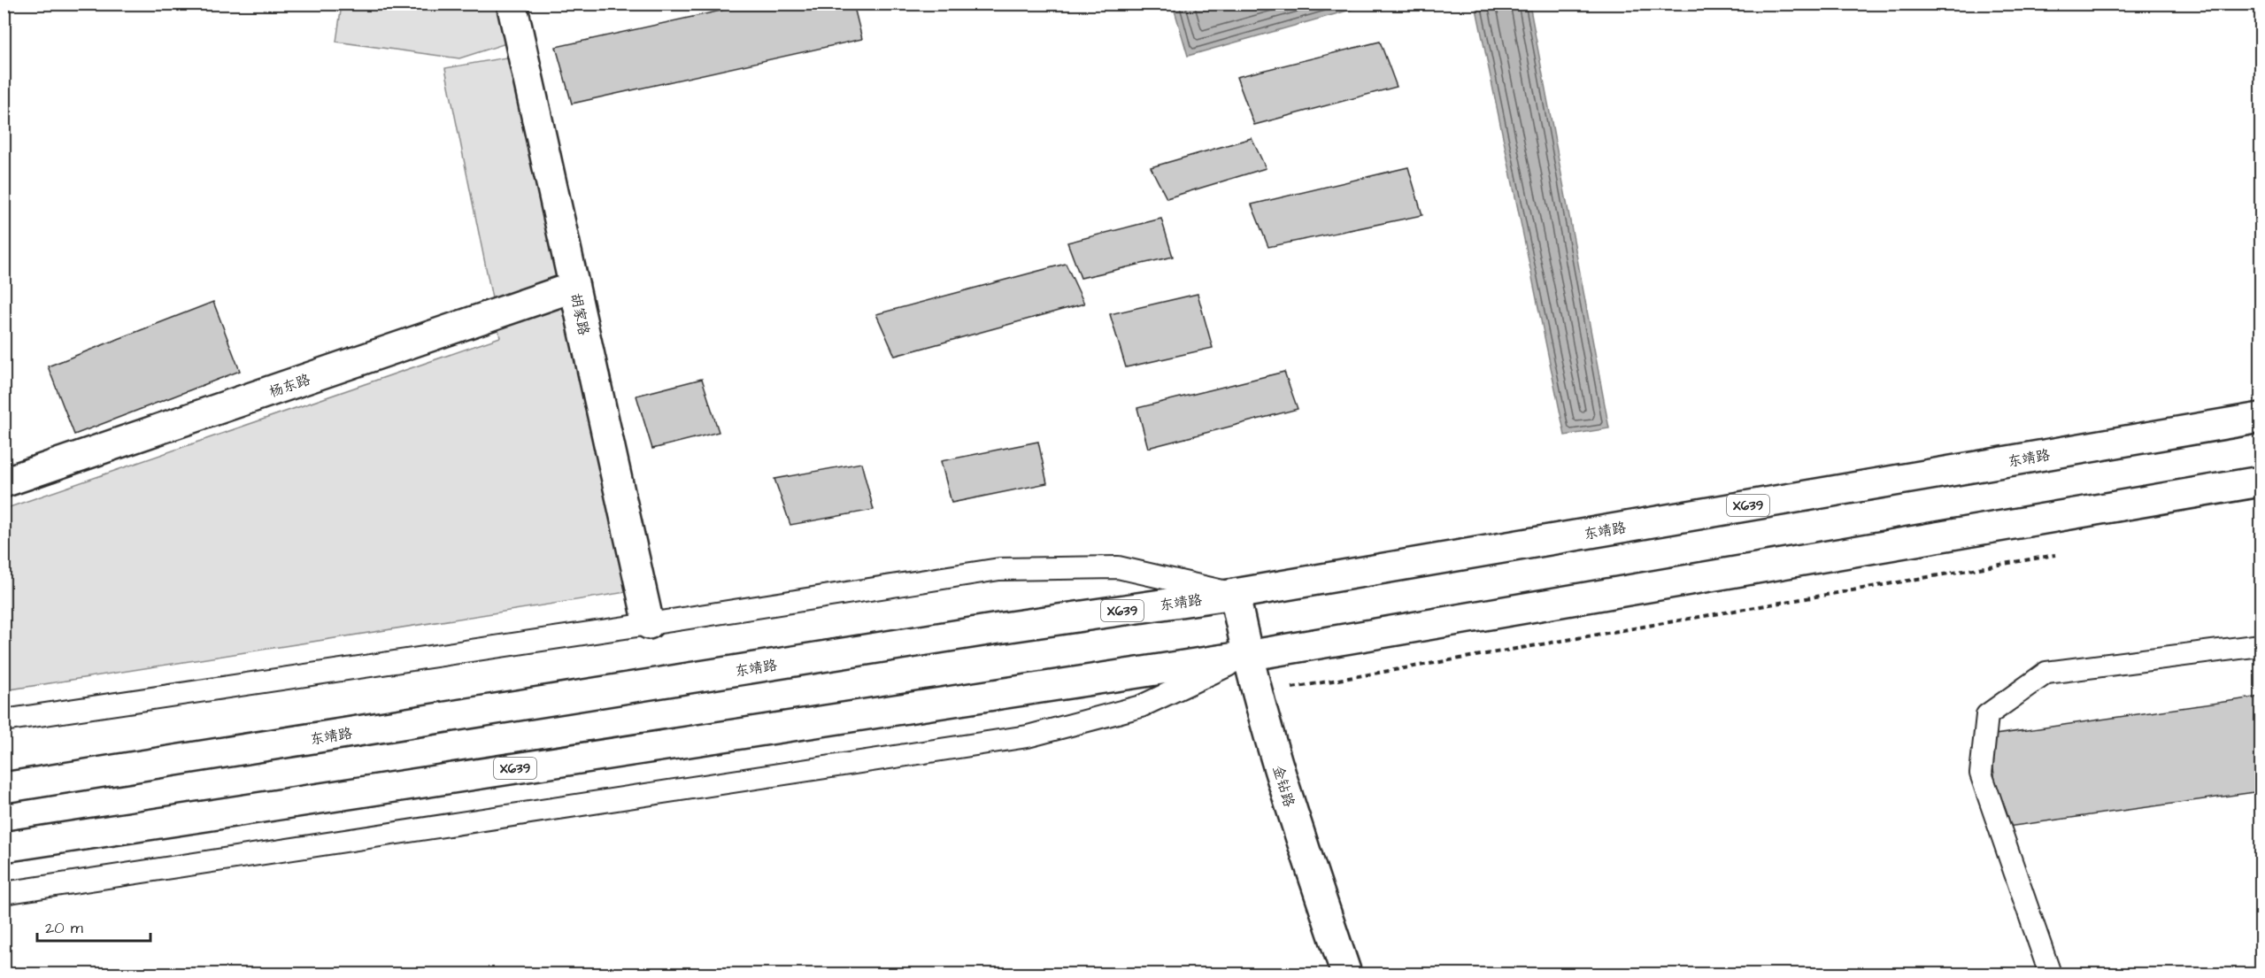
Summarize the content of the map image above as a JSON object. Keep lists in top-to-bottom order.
{
  "streets": {
    "main road": [
      "胡家路",
      "杨东路",
      "东靖路",
      "X639",
      "金钻路"
    ]
  },
  "crossings": [
    ["胡家路", "杨东路"],
    ["东靖路", "金钻路"],
    ["X639", "金钻路"]
  ],
  "scale_bar": "20 m"
}
